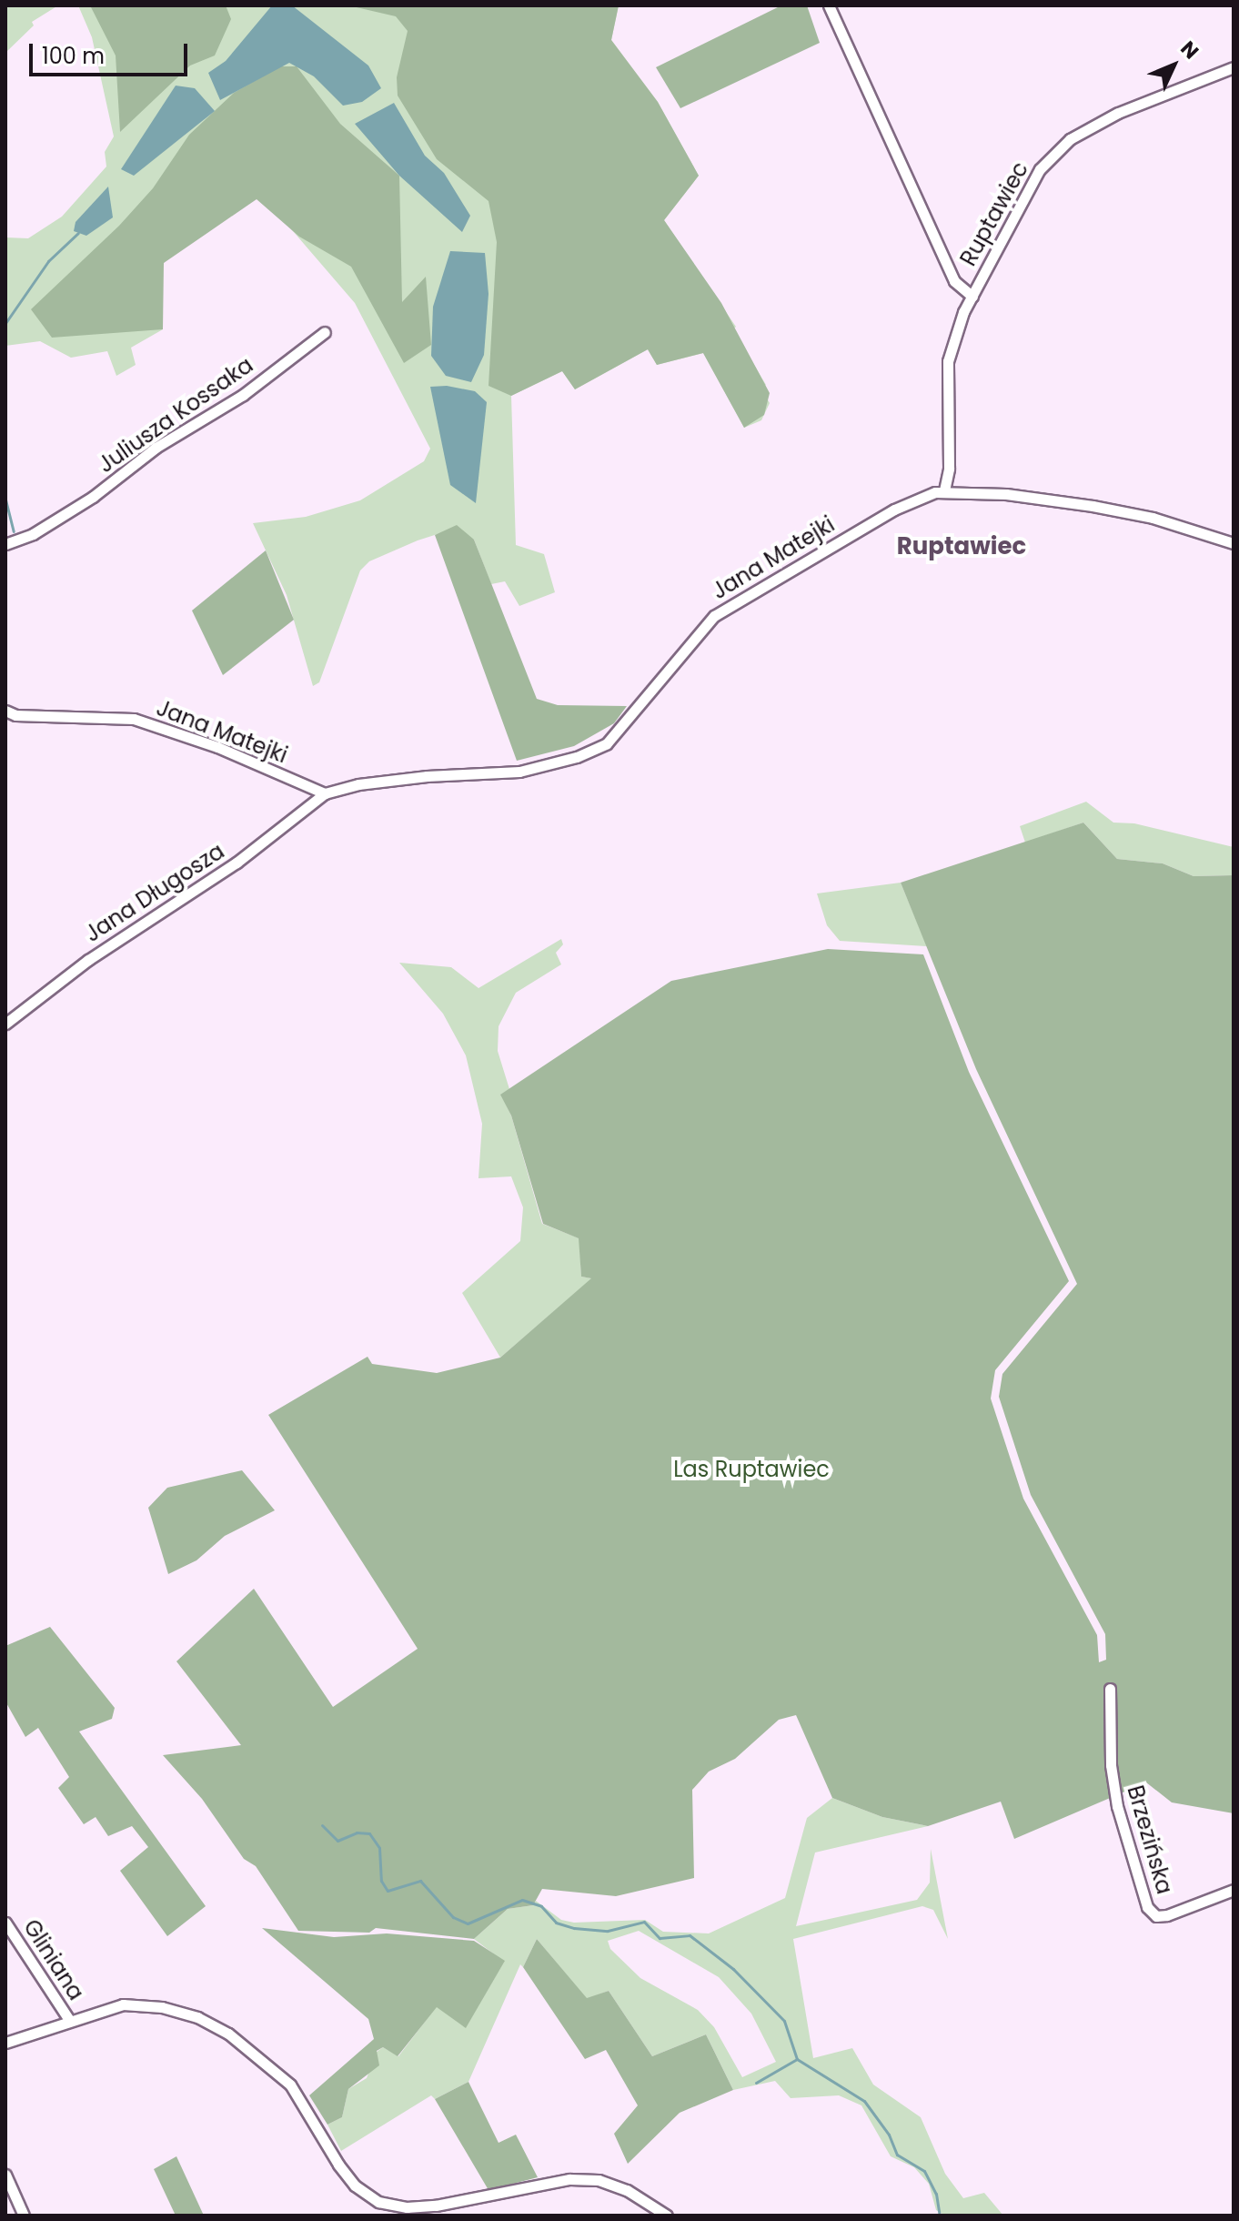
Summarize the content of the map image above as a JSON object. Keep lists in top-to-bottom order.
{
  "streets": {
    "street": [
      "Ruptawiec",
      "Juliusza Kossaka",
      "Jana Matejki",
      "Jana Długosza",
      "Brzezińska",
      "Gliniana"
    ]
  },
  "crossings": [
    ["Ruptawiec", "Jana Matejki"],
    ["Jana Matejki", "Jana Długosza"]
  ],
  "districts": ["Ruptawiec"],
  "parks": ["Las Ruptawiec"],
  "scale_bar": "100 m",
  "north": "top right"
}
